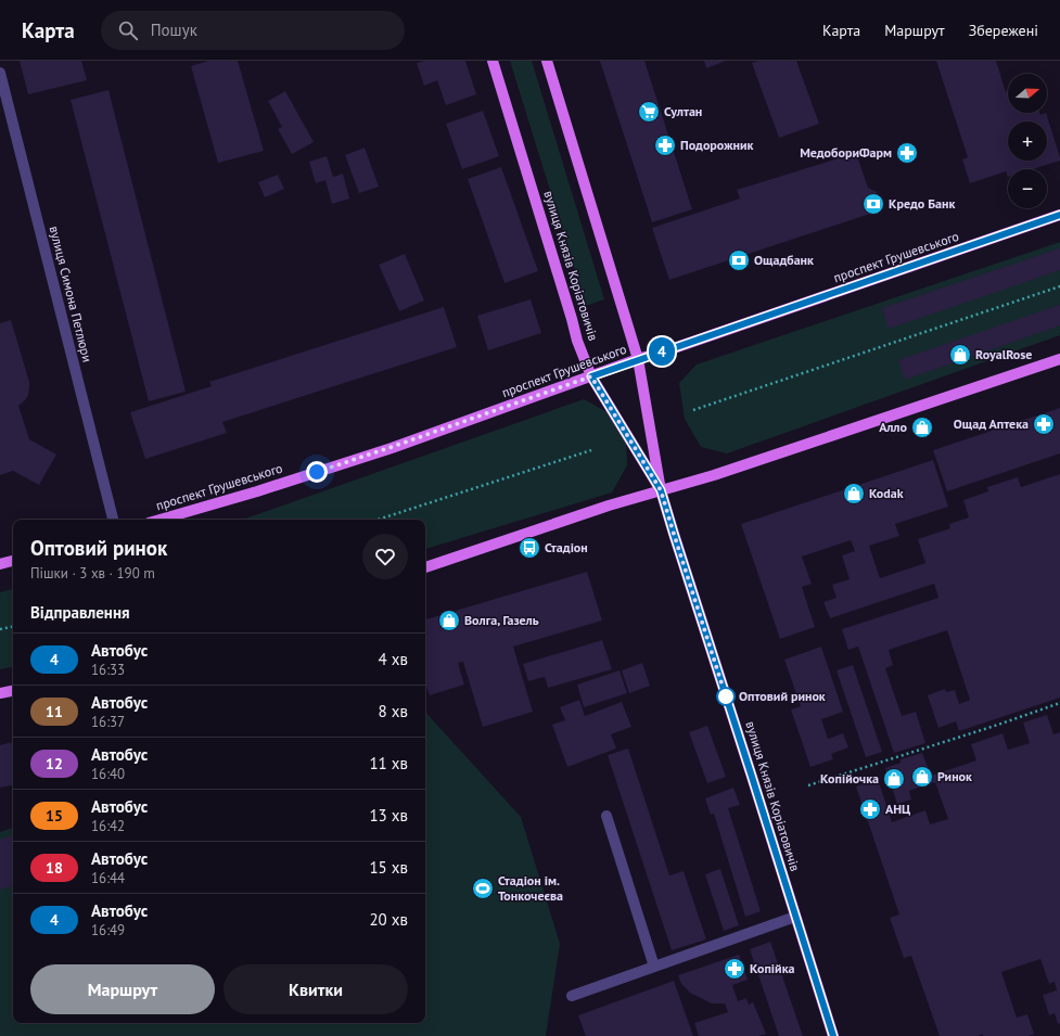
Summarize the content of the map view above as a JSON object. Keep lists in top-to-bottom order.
{
  "streets": {
    "main road": ["проспект Грушевського", "вулиця Князів Коріатовичів"],
    "street": ["вулиця Симона Петлюри"]
  },
  "crossings": [
    ["проспект Грушевського", "вулиця Князів Коріатовичів"]
  ],
  "places": {
    "supermarket": ["Султан"],
    "pharmacy": [
      "Подорожник",
      "МедобориФарм",
      "Ощад Аптека",
      "АНЦ",
      "Копійка"
    ],
    "bank": ["Кредо Банк", "Ощадбанк"],
    "shop": [
      "RoyalRose",
      "Алло",
      "Kodak",
      "Волга, Газель",
      "Ринок",
      "Копійочка"
    ],
    "bus stop": ["Стадіон"],
    "other": ["Оптовий ринок"],
    "sports": ["Стадіон ім. Тонкочеєва"]
  },
  "lines": ["bus line 4"],
  "north": "right",
  "page": {
    "header": "Карта",
    "search": "Пошук",
    "nav": ["Карта", "Маршрут", "Збережені"],
    "on_map": "4",
    "map_buttons": ["+", "−"],
    "heading": [
      ["Оптовий ринок", "Пішки · 3 хв · 190 m"],
      "Відправлення"
    ],
    "list": [
      {
        "mark": "4",
        "name": "Автобус",
        "note": "16:33",
        "value": "4 хв"
      },
      {
        "mark": "11",
        "name": "Автобус",
        "note": "16:37",
        "value": "8 хв"
      },
      {
        "mark": "12",
        "name": "Автобус",
        "note": "16:40",
        "value": "11 хв"
      },
      {
        "mark": "15",
        "name": "Автобус",
        "note": "16:42",
        "value": "13 хв"
      },
      {
        "mark": "18",
        "name": "Автобус",
        "note": "16:44",
        "value": "15 хв"
      },
      {
        "mark": "4",
        "name": "Автобус",
        "note": "16:49",
        "value": "20 хв"
      }
    ],
    "buttons": ["Маршрут", "Квитки"]
  }
}
